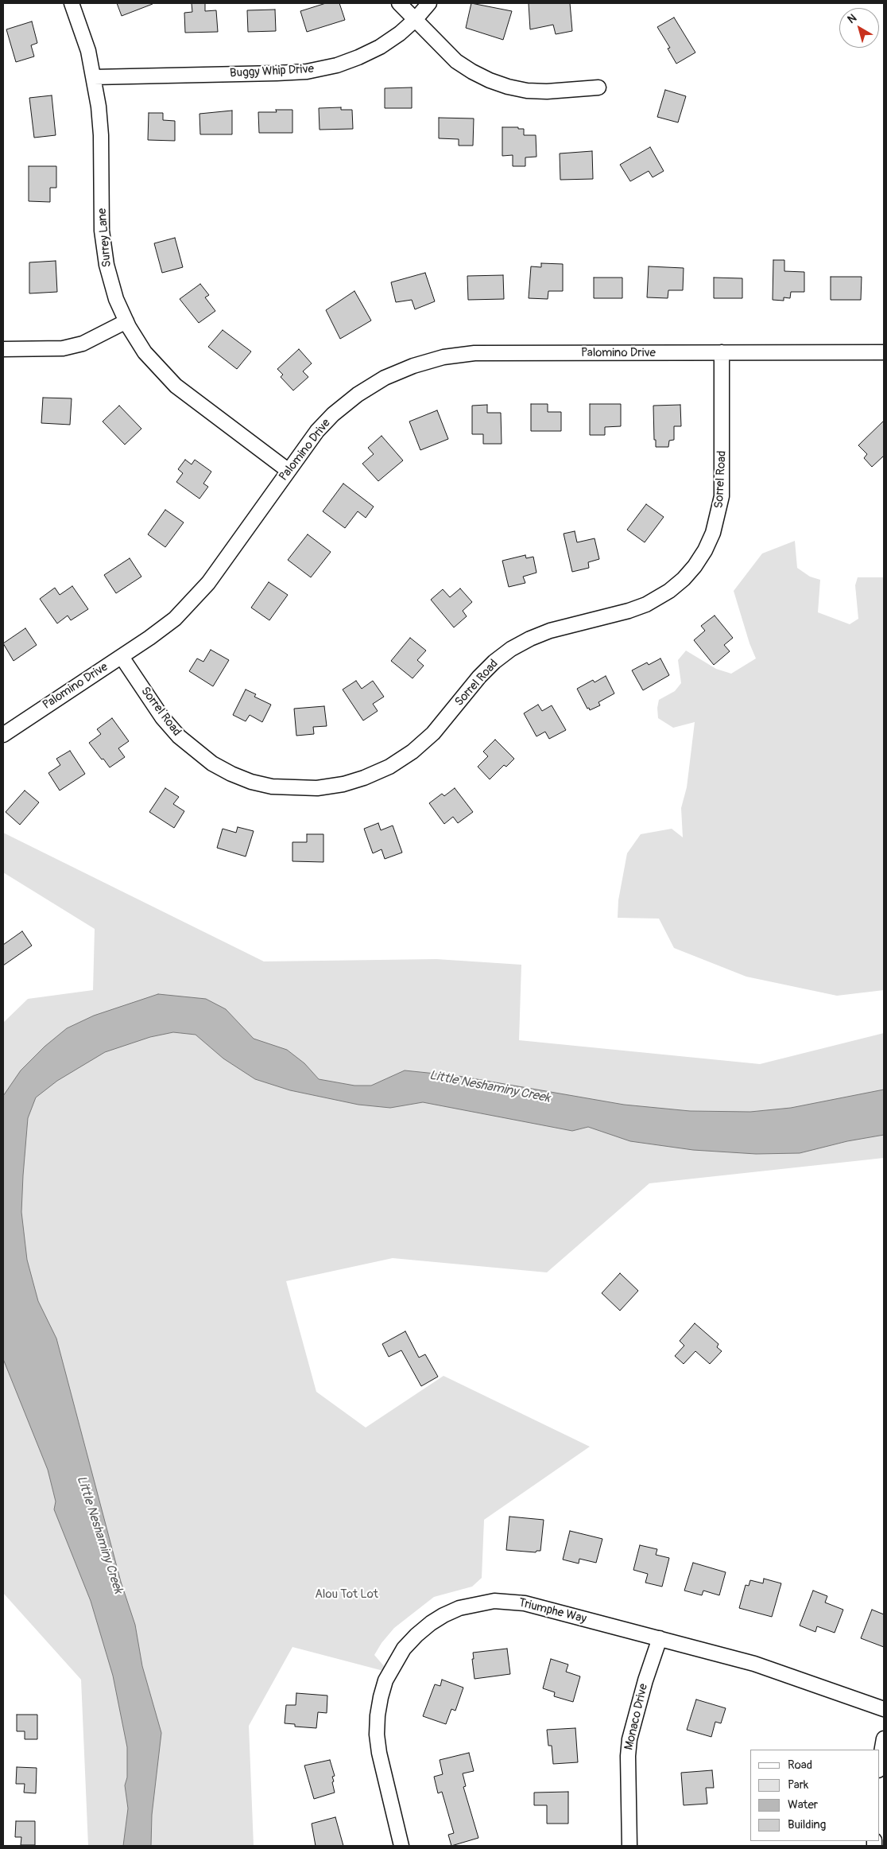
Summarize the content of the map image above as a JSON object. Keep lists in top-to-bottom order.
{
  "streets": {
    "street": [
      "Buggy Whip Drive",
      "Surrey Lane",
      "Palomino Drive",
      "Sorrel Road",
      "Triumphe Way",
      "Monaco Drive"
    ]
  },
  "crossings": [
    ["Buggy Whip Drive", "Surrey Lane"],
    ["Surrey Lane", "Palomino Drive"],
    ["Palomino Drive", "Sorrel Road"],
    ["Triumphe Way", "Monaco Drive"]
  ],
  "water": ["Little Neshaminy Creek"],
  "parks": ["Alou Tot Lot"],
  "legend": [
    "Road",
    "Park",
    "Water",
    "Building"
  ],
  "north": "top left"
}
